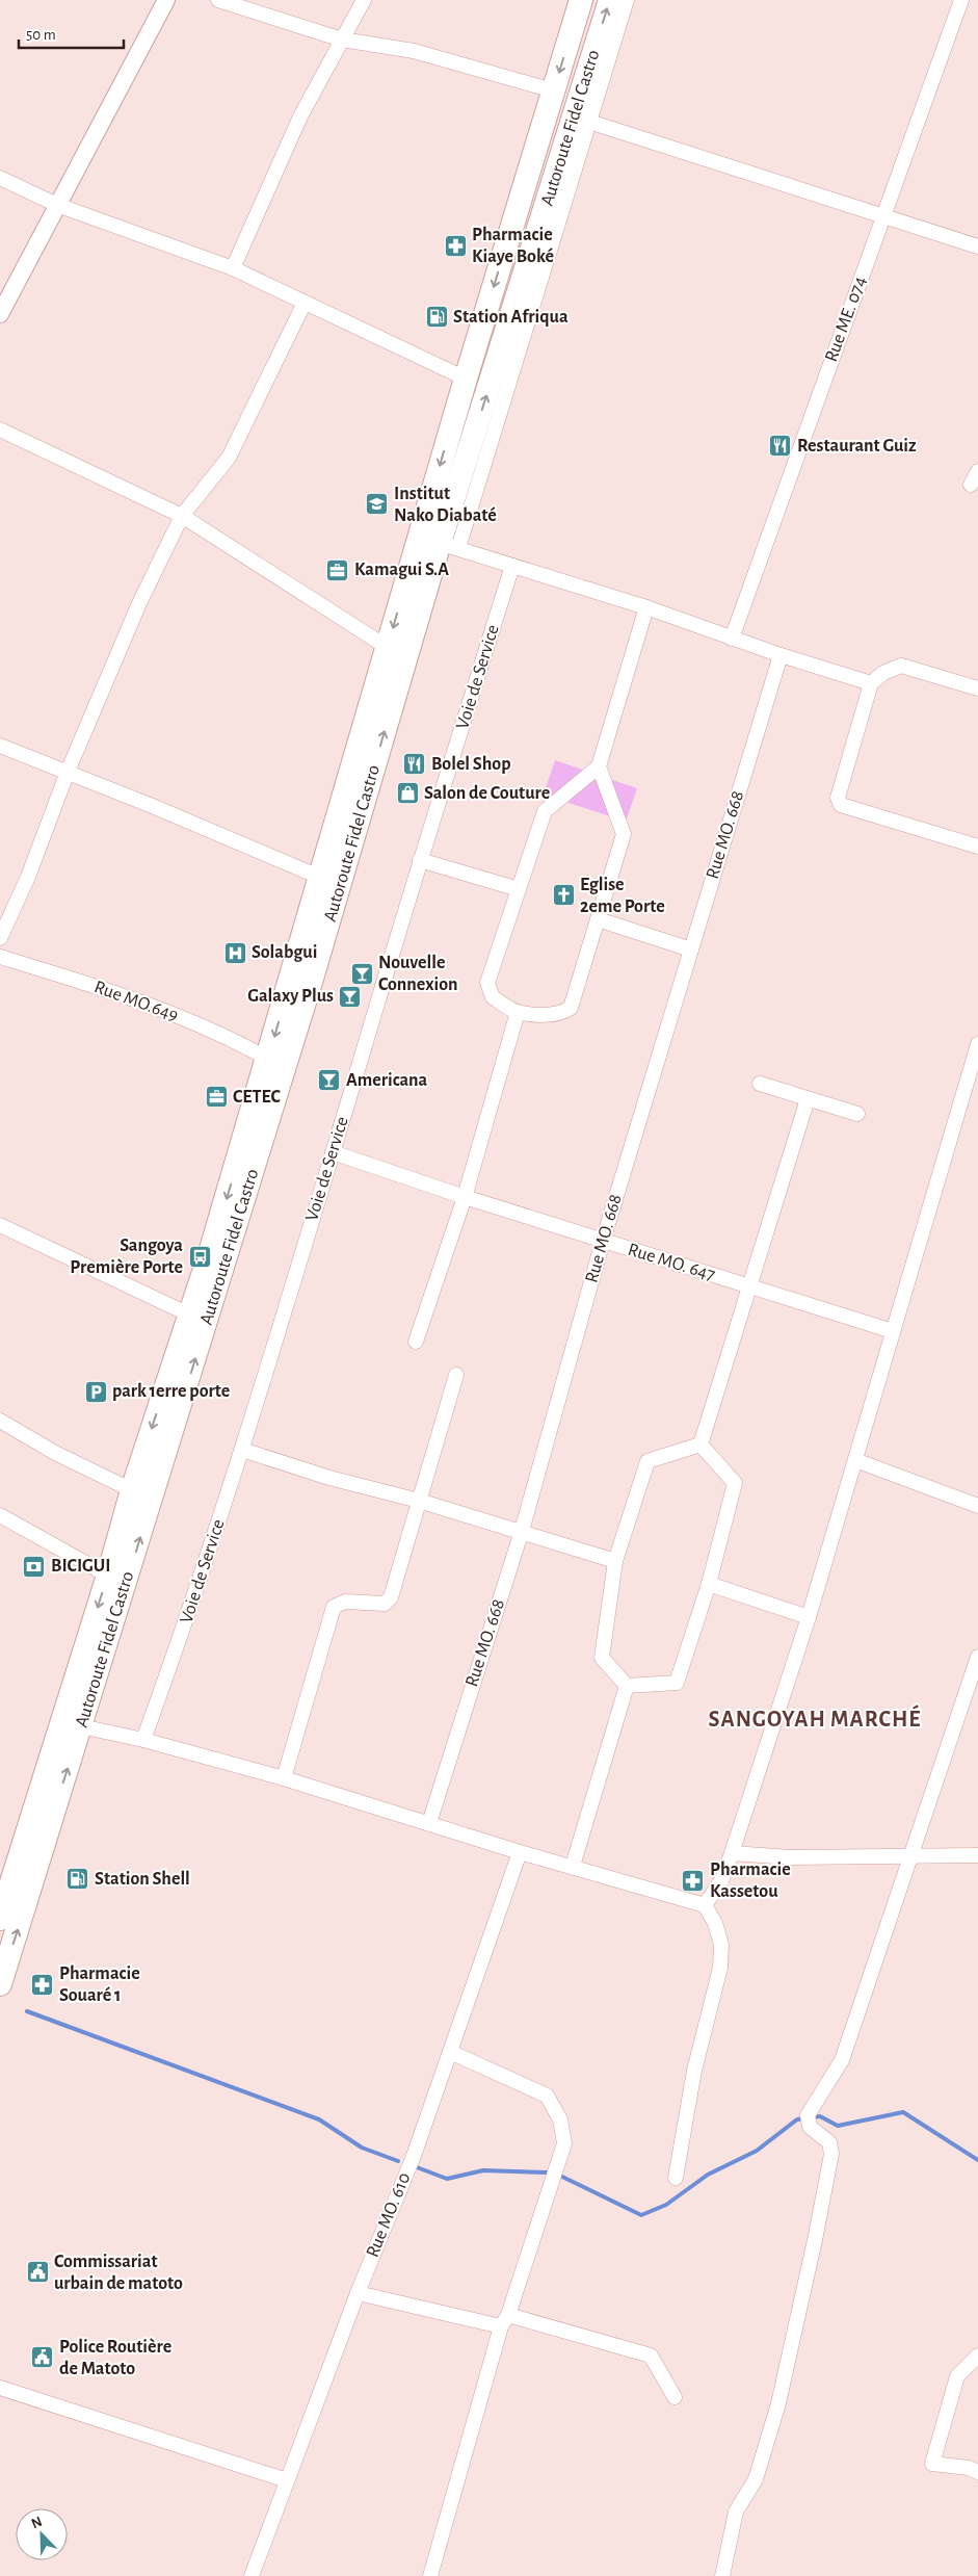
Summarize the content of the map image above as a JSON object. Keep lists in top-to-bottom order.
{
  "streets": {
    "highway": ["Autoroute Fidel Castro"],
    "street": [
      "Rue ME. 074",
      "Voie de Service",
      "Rue MO. 668",
      "Rue MO.649",
      "Rue MO. 647",
      "Rue MO. 610"
    ]
  },
  "crossings": [
    ["Autoroute Fidel Castro", "Rue MO.649"],
    ["Voie de Service", "Rue MO. 647"],
    ["Rue MO. 668", "Rue MO. 647"]
  ],
  "districts": ["SANGOYAH MARCHÉ"],
  "places": {
    "pharmacy": ["Pharmacie Kiaye Boké", "Pharmacie Kassetou", "Pharmacie Souaré 1"],
    "fuel station": ["Station Afriqua", "Station Shell"],
    "restaurant": ["Restaurant Guiz", "Bolel Shop"],
    "school or university": ["Institut Nako Diabaté"],
    "office": ["Kamagui S.A", "CETEC"],
    "shop": ["Salon de Couture"],
    "church": ["Eglise 2eme Porte"],
    "hospital": ["Solabgui"],
    "bar": ["Nouvelle Connexion", "Galaxy Plus", "Americana"],
    "bus stop": ["Sangoya Première Porte"],
    "parking": ["park 1erre porte"],
    "bank": ["BICIGUI"],
    "public building": ["Commissariat urbain de matoto", "Police Routière de Matoto"]
  },
  "scale_bar": "50 m",
  "north": "top left"
}
